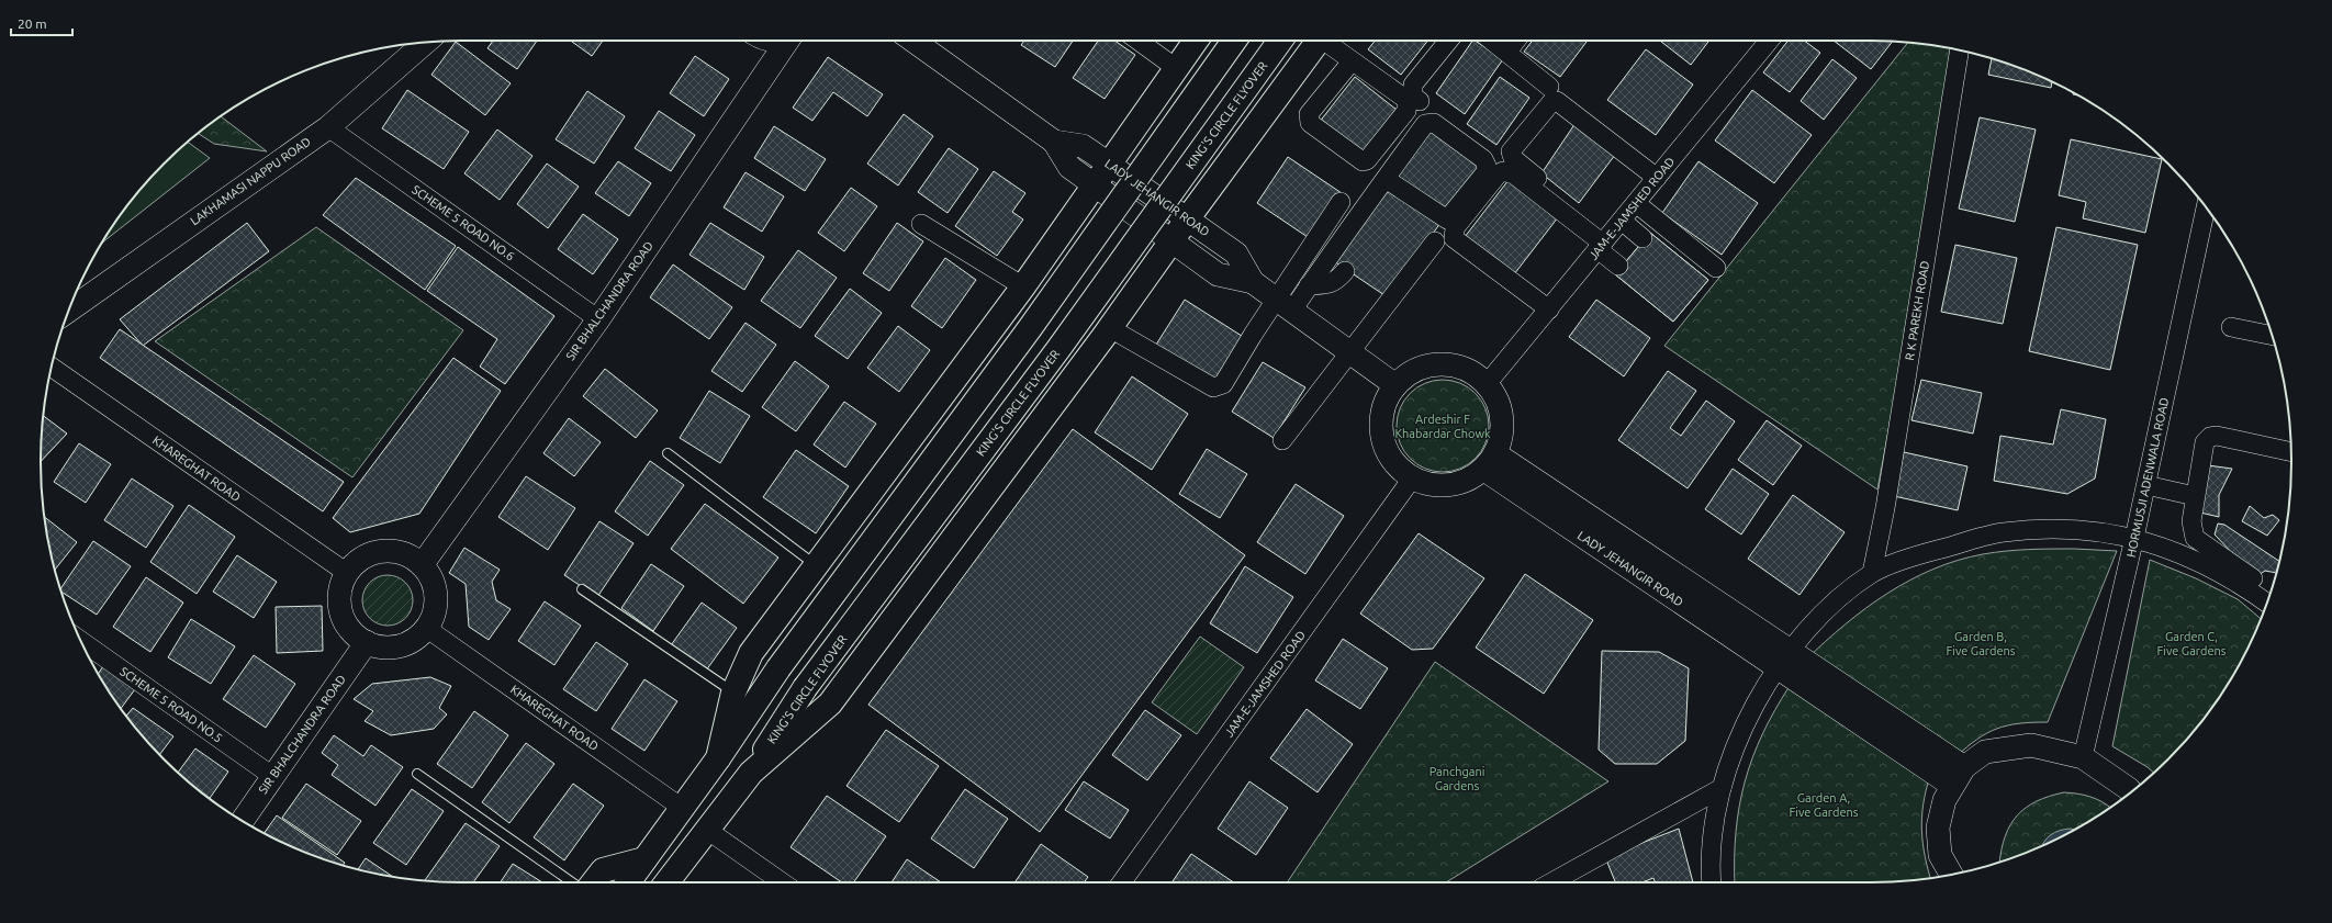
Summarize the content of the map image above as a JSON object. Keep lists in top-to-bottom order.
{
  "streets": {
    "highway": ["KING'S CIRCLE FLYOVER"],
    "street": [
      "LAKHAMASI NAPPU ROAD",
      "LADY JEHANGIR ROAD",
      "JAM-E-JAMSHED ROAD",
      "SCHEME 5 ROAD NO.6",
      "SIR BHALCHANDRA ROAD",
      "R K PAREKH ROAD",
      "KHAREGHAT ROAD",
      "HORMUSJI ADENWALA ROAD",
      "SCHEME 5 ROAD NO.5"
    ]
  },
  "crossings": [
    ["LAKHAMASI NAPPU ROAD", "SCHEME 5 ROAD NO.6"],
    ["LADY JEHANGIR ROAD", "JAM-E-JAMSHED ROAD"],
    ["SCHEME 5 ROAD NO.6", "SIR BHALCHANDRA ROAD"],
    ["SIR BHALCHANDRA ROAD", "KHAREGHAT ROAD"],
    ["SIR BHALCHANDRA ROAD", "SCHEME 5 ROAD NO.5"]
  ],
  "parks": [
    "Ardeshir F Khabardar Chowk",
    "Garden B, Five Gardens",
    "Garden C, Five Gardens",
    "Panchgani Gardens",
    "Garden A, Five Gardens"
  ],
  "scale_bar": "20 m"
}
